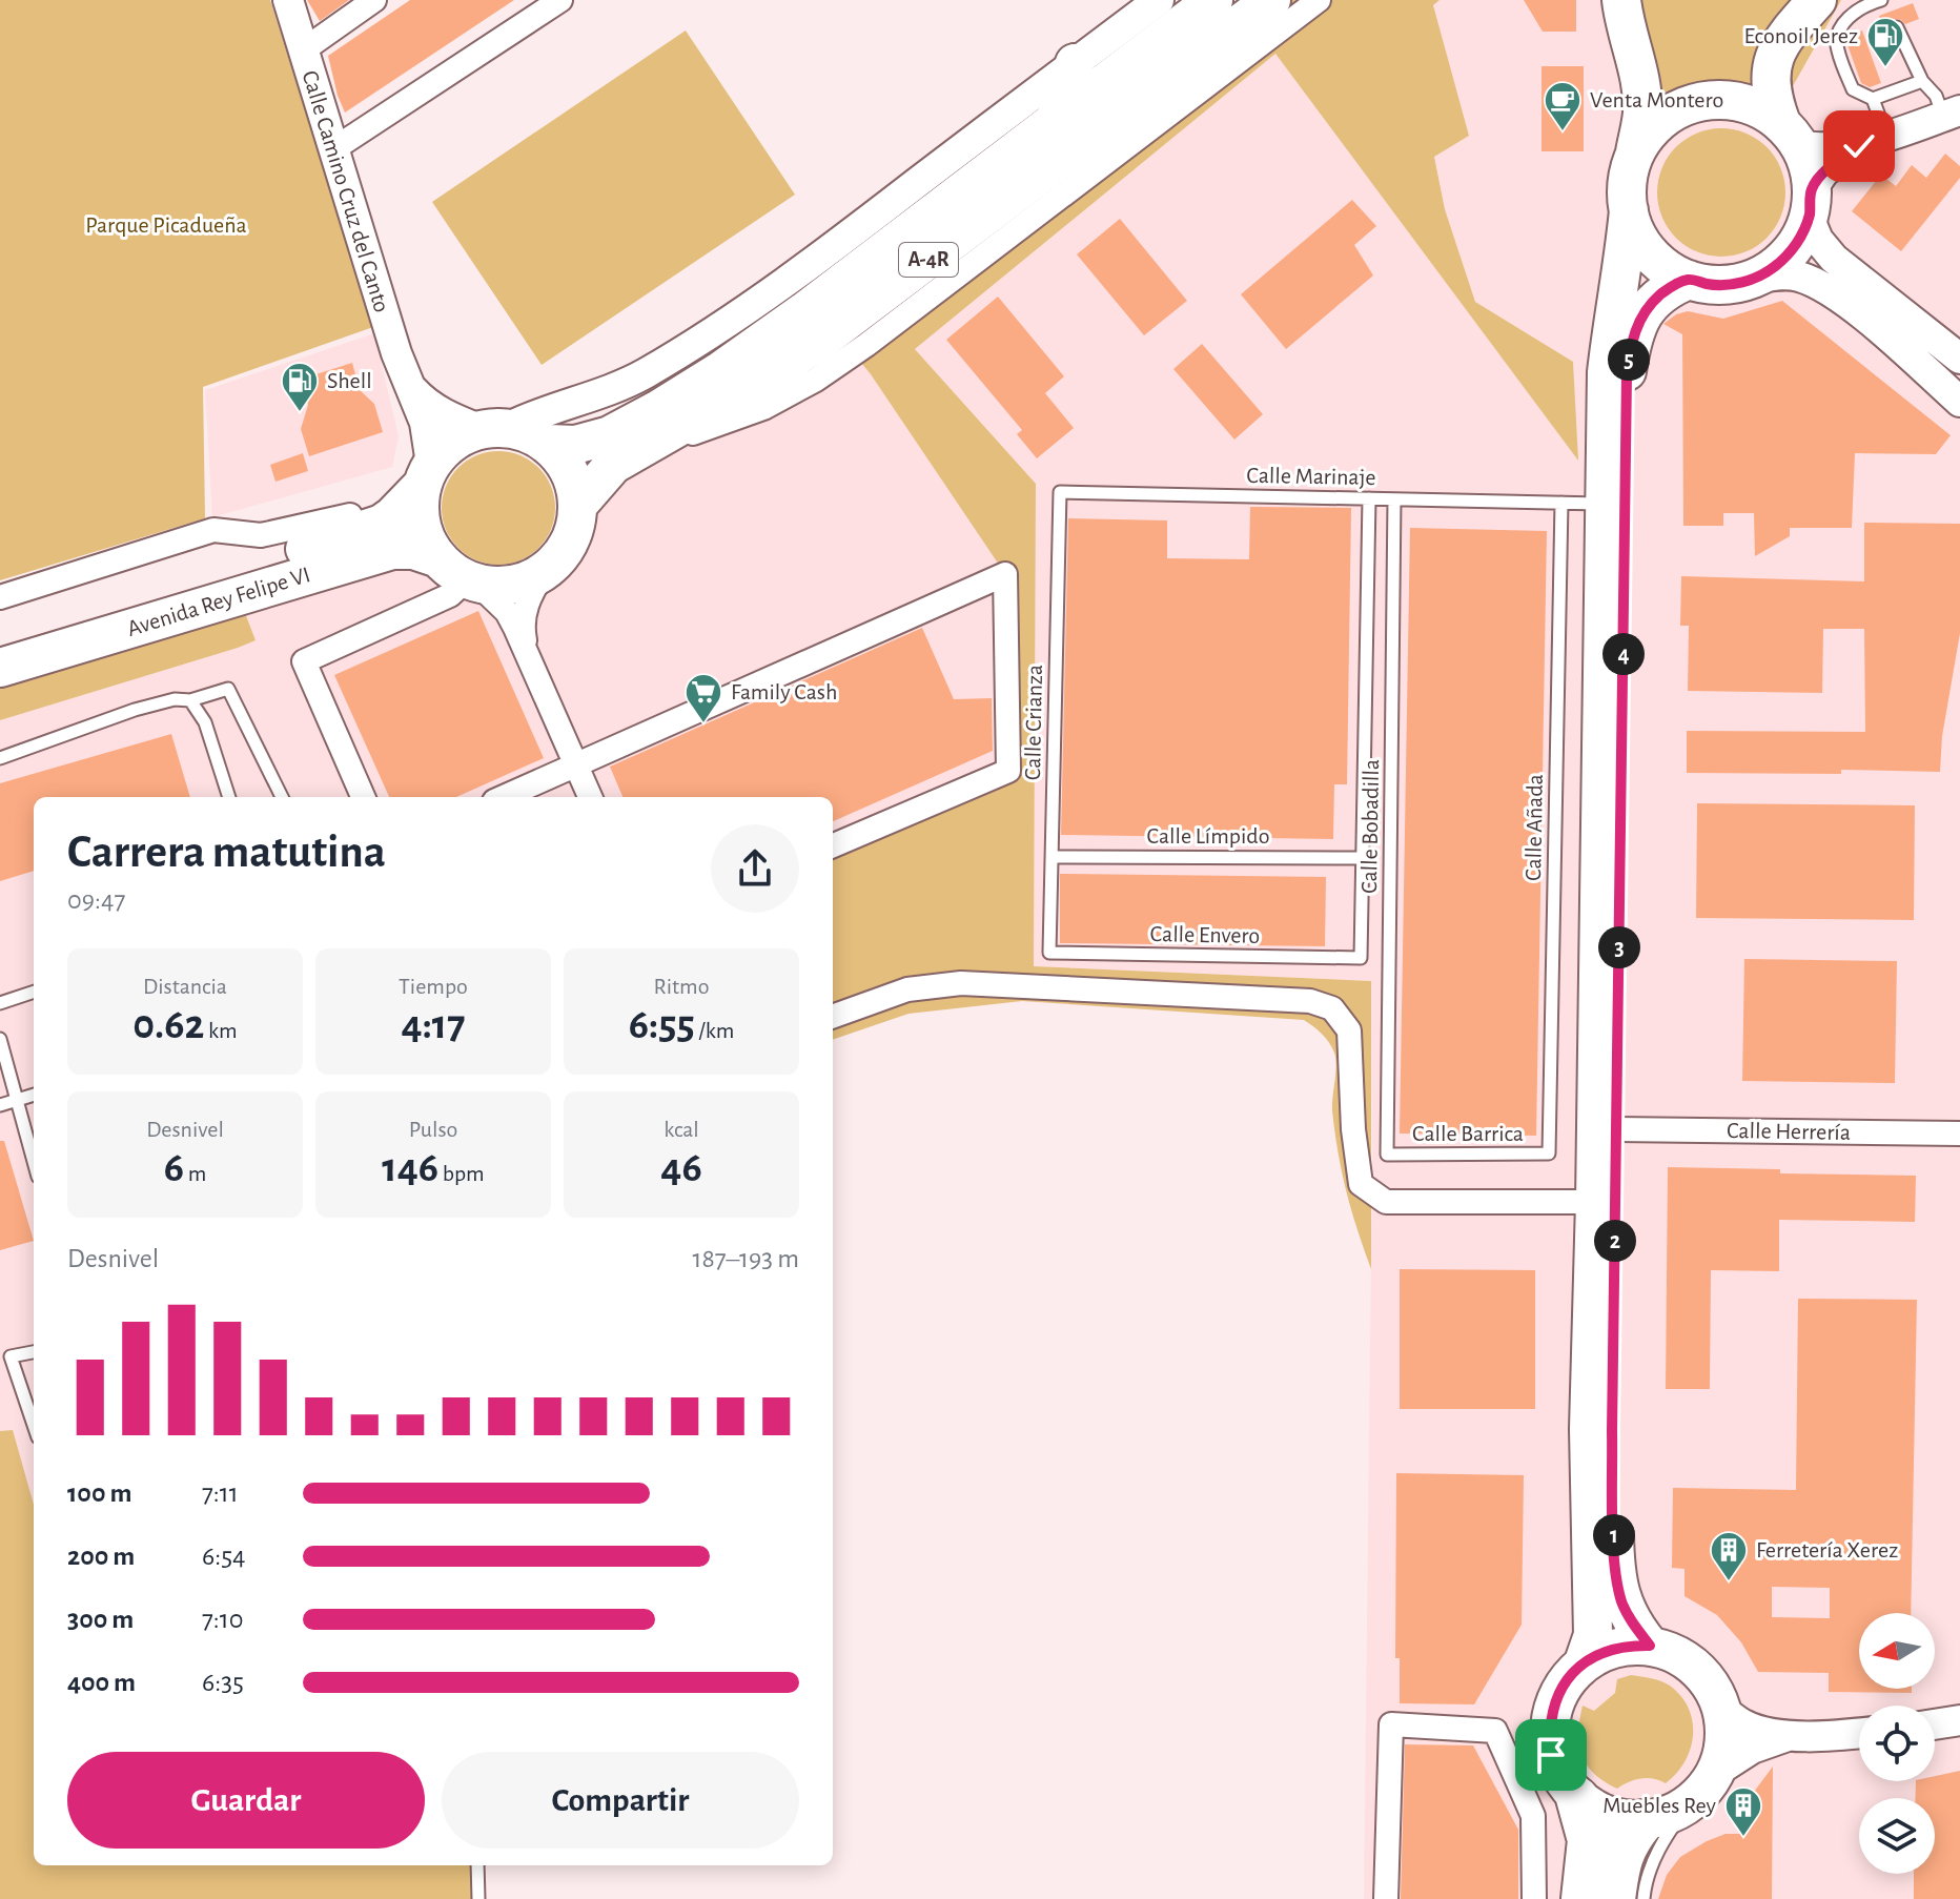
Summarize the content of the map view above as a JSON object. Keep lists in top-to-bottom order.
{
  "streets": {
    "main road": ["A-4R", "Avenida Rey Felipe VI"],
    "street": ["Calle Camino Cruz del Canto", "Calle Herrería"],
    "lane": [
      "Calle Marinaje",
      "Calle Crianza",
      "Calle Bobadilla",
      "Calle Añada",
      "Calle Límpido",
      "Calle Envero",
      "Calle Barrica"
    ]
  },
  "crossings": [
    ["Calle Camino Cruz del Canto", "A-4R"],
    ["Calle Camino Cruz del Canto", "Avenida Rey Felipe VI"],
    ["A-4R", "Avenida Rey Felipe VI"],
    ["Calle Marinaje", "Calle Crianza"],
    ["Calle Marinaje", "Calle Bobadilla"],
    ["Calle Marinaje", "Calle Añada"],
    ["Calle Crianza", "Calle Límpido"],
    ["Calle Crianza", "Calle Envero"],
    ["Calle Bobadilla", "Calle Límpido"],
    ["Calle Bobadilla", "Calle Envero"],
    ["Calle Bobadilla", "Calle Barrica"],
    ["Calle Añada", "Calle Barrica"]
  ],
  "parks": ["Parque Picadueña"],
  "places": {
    "fuel station": ["Econoil Jerez", "Shell"],
    "cafe": ["Venta Montero"],
    "supermarket": ["Family Cash"],
    "building": ["Ferretería Xerez", "Muebles Rey"]
  },
  "north": "left",
  "page": {
    "pins": [
      "5",
      "4",
      "3",
      "2",
      "1"
    ],
    "heading": ["Carrera matutina", "09:47"],
    "stats": [
      ["Distancia", "0.62 km"],
      ["Tiempo", "4:17"],
      ["Ritmo", "6:55 /km"],
      ["Desnivel", "6 m"],
      ["Pulso", "146 bpm"],
      ["kcal", "46"]
    ],
    "chart": ["Desnivel", "187–193 m"],
    "list": [
      {
        "name": "100 m",
        "note": "7:11"
      },
      {
        "name": "200 m",
        "note": "6:54"
      },
      {
        "name": "300 m",
        "note": "7:10"
      },
      {
        "name": "400 m",
        "note": "6:35"
      }
    ],
    "buttons": ["Guardar", "Compartir"]
  }
}
